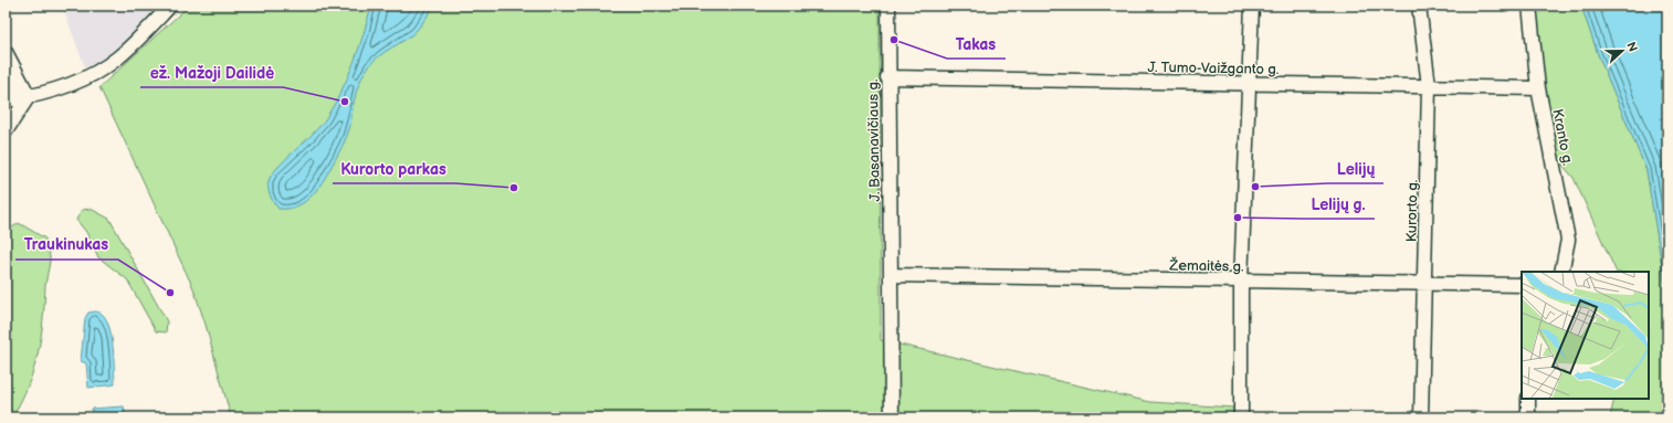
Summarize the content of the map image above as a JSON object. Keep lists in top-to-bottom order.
{
  "streets": {
    "street": [
      "J. Tumo-Vaižganto g.",
      "Kranto g.",
      "J. Basanavičiaus g.",
      "Kurorto g.",
      "Žemaitės g."
    ]
  },
  "crossings": [
    ["J. Tumo-Vaižganto g.", "Kranto g."],
    ["J. Tumo-Vaižganto g.", "J. Basanavičiaus g."],
    ["J. Tumo-Vaižganto g.", "Kurorto g."],
    ["J. Basanavičiaus g.", "Žemaitės g."],
    ["Kurorto g.", "Žemaitės g."]
  ],
  "places": [
    "Takas",
    "ež. Mažoji Dailidė",
    "Lelijų",
    "Kurorto parkas",
    "Lelijų g.",
    "Traukinukas"
  ],
  "north": "right"
}
